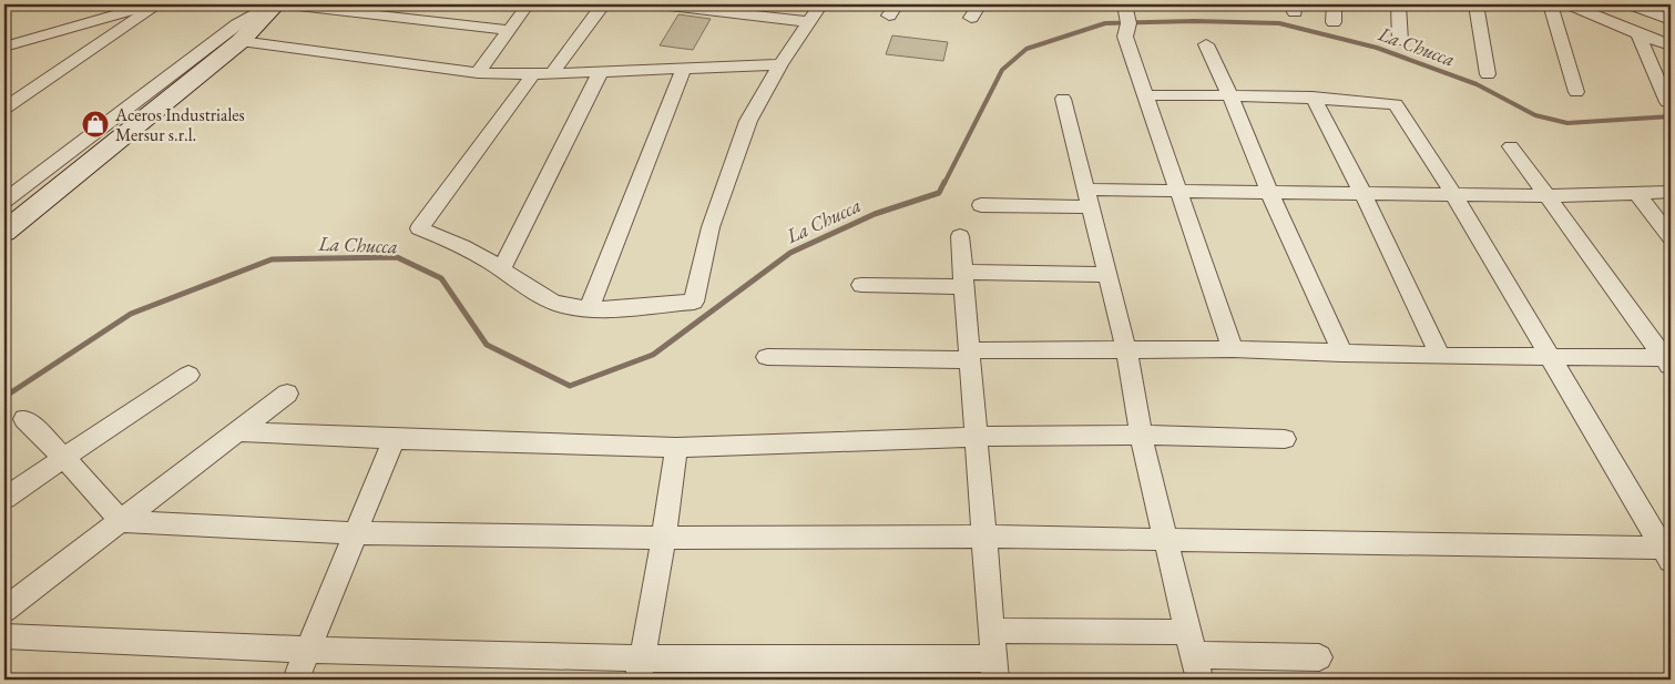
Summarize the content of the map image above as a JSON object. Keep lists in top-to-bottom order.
{
  "water": ["La Chucca"],
  "places": {
    "shop": ["Aceros Industriales Mersur s.r.l."]
  }
}
